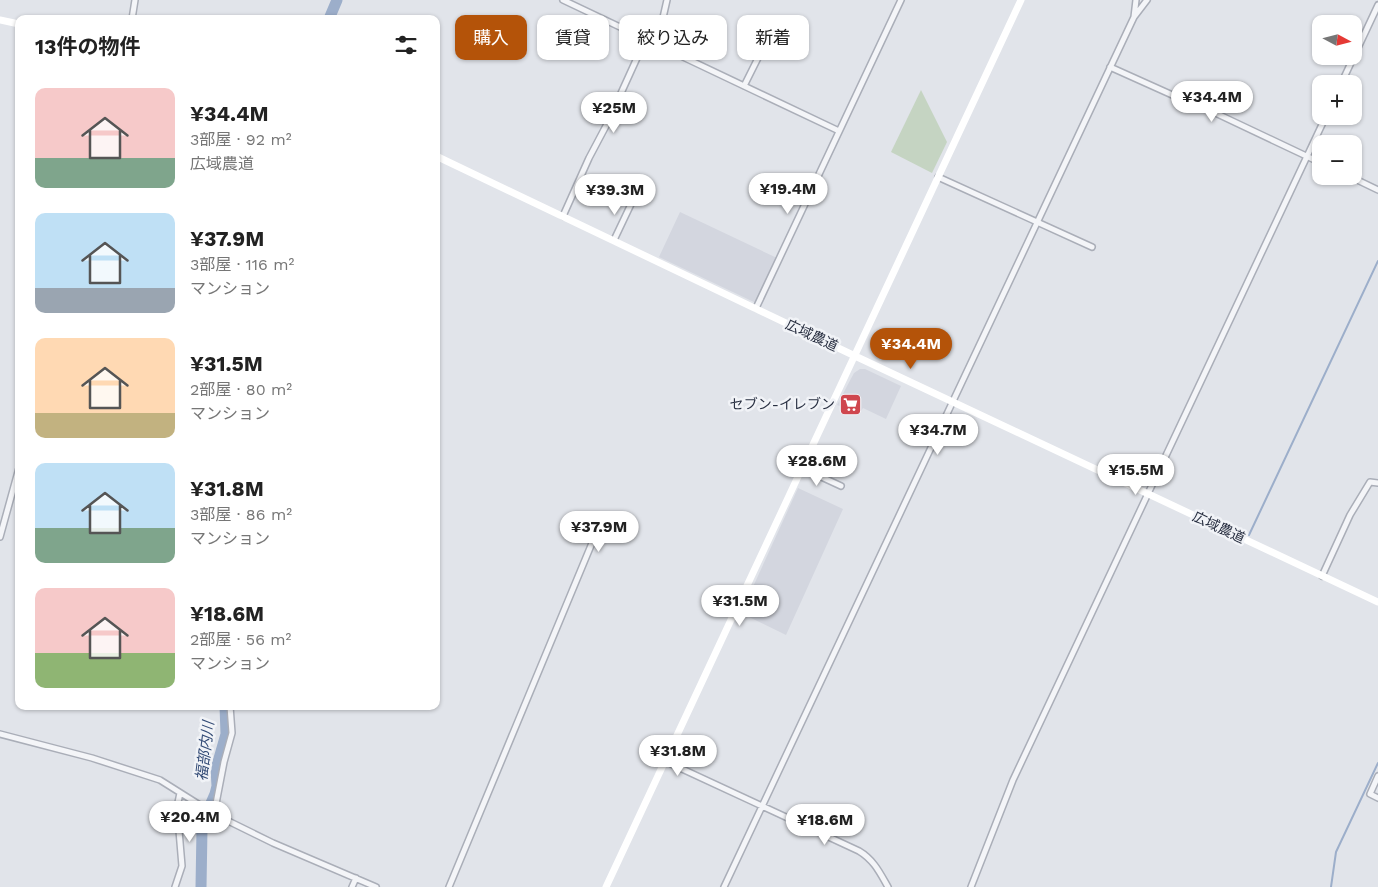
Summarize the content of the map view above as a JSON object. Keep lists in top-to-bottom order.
{
  "streets": {
    "street": ["広域農道"]
  },
  "water": ["福部内川"],
  "places": {
    "supermarket": ["セブン-イレブン"]
  },
  "north": "right",
  "page": {
    "map_buttons": ["+", "−"],
    "chip": [
      "購入",
      "賃貸",
      "絞り込み",
      "新着"
    ],
    "heading": "13件の物件",
    "list": [
      {
        "name": "¥34.4M",
        "note": "3部屋 · 92 m² · 広域農道"
      },
      {
        "name": "¥37.9M",
        "note": "3部屋 · 116 m² · マンション"
      },
      {
        "name": "¥31.5M",
        "note": "2部屋 · 80 m² · マンション"
      },
      {
        "name": "¥31.8M",
        "note": "3部屋 · 86 m² · マンション"
      },
      {
        "name": "¥18.6M",
        "note": "2部屋 · 56 m² · マンション"
      }
    ],
    "price": [
      "¥34.4M",
      "¥25M",
      "¥19.4M",
      "¥39.3M",
      "¥34.4M",
      "¥34.7M",
      "¥28.6M",
      "¥15.5M",
      "¥37.9M",
      "¥31.5M",
      "¥31.8M",
      "¥20.4M",
      "¥18.6M"
    ]
  }
}
